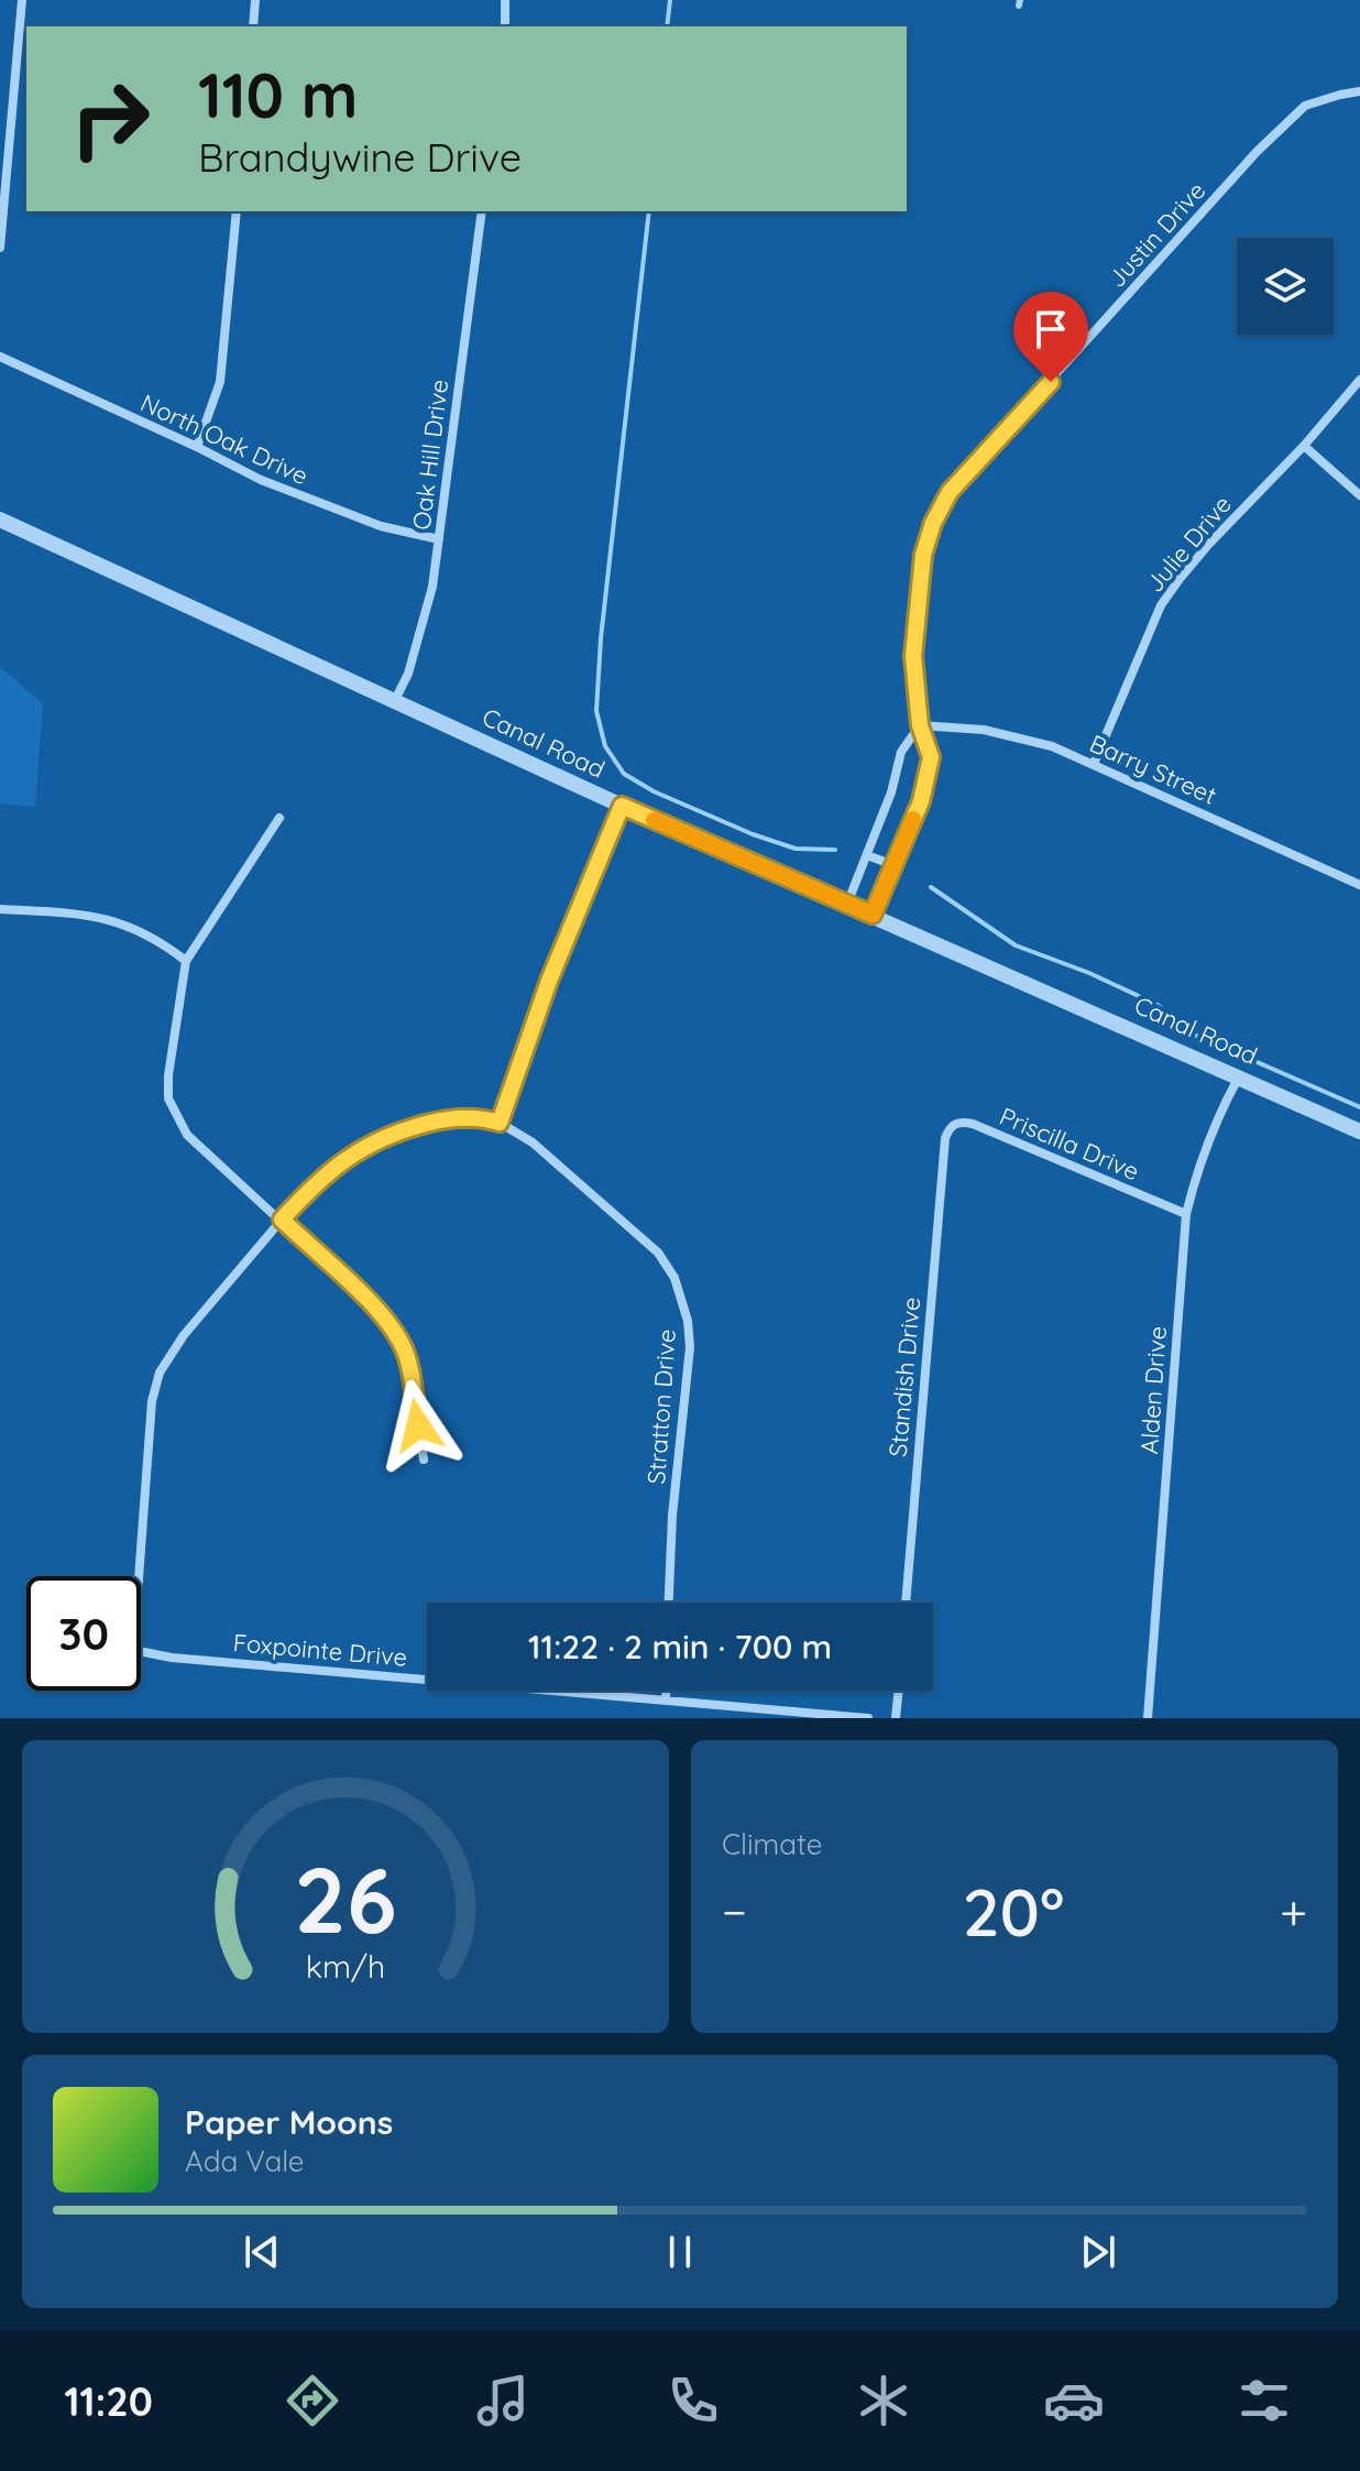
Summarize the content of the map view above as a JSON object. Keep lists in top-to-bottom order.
{
  "streets": {
    "street": [
      "Justin Drive",
      "North Oak Drive",
      "Oak Hill Drive",
      "Julie Drive",
      "Canal Road",
      "Barry Street",
      "Priscilla Drive",
      "Standish Drive",
      "Alden Drive",
      "Stratton Drive",
      "Foxpointe Drive"
    ]
  },
  "crossings": [
    ["Justin Drive", "Canal Road"],
    ["Justin Drive", "Barry Street"],
    ["North Oak Drive", "Oak Hill Drive"],
    ["Oak Hill Drive", "Canal Road"],
    ["Julie Drive", "Barry Street"],
    ["Canal Road", "Alden Drive"],
    ["Priscilla Drive", "Standish Drive"],
    ["Priscilla Drive", "Alden Drive"]
  ],
  "page": {
    "turn": ["110 m", "Brandywine Drive"],
    "limit": "30",
    "trip": "11:22 · 2 min · 700 m",
    "tile": "Climate",
    "heat": ["−", "20°", "+"],
    "song": ["Paper Moons", "Ada Vale"],
    "tabs": "11:20",
    "gauge": ["26", "km/h"]
  }
}
